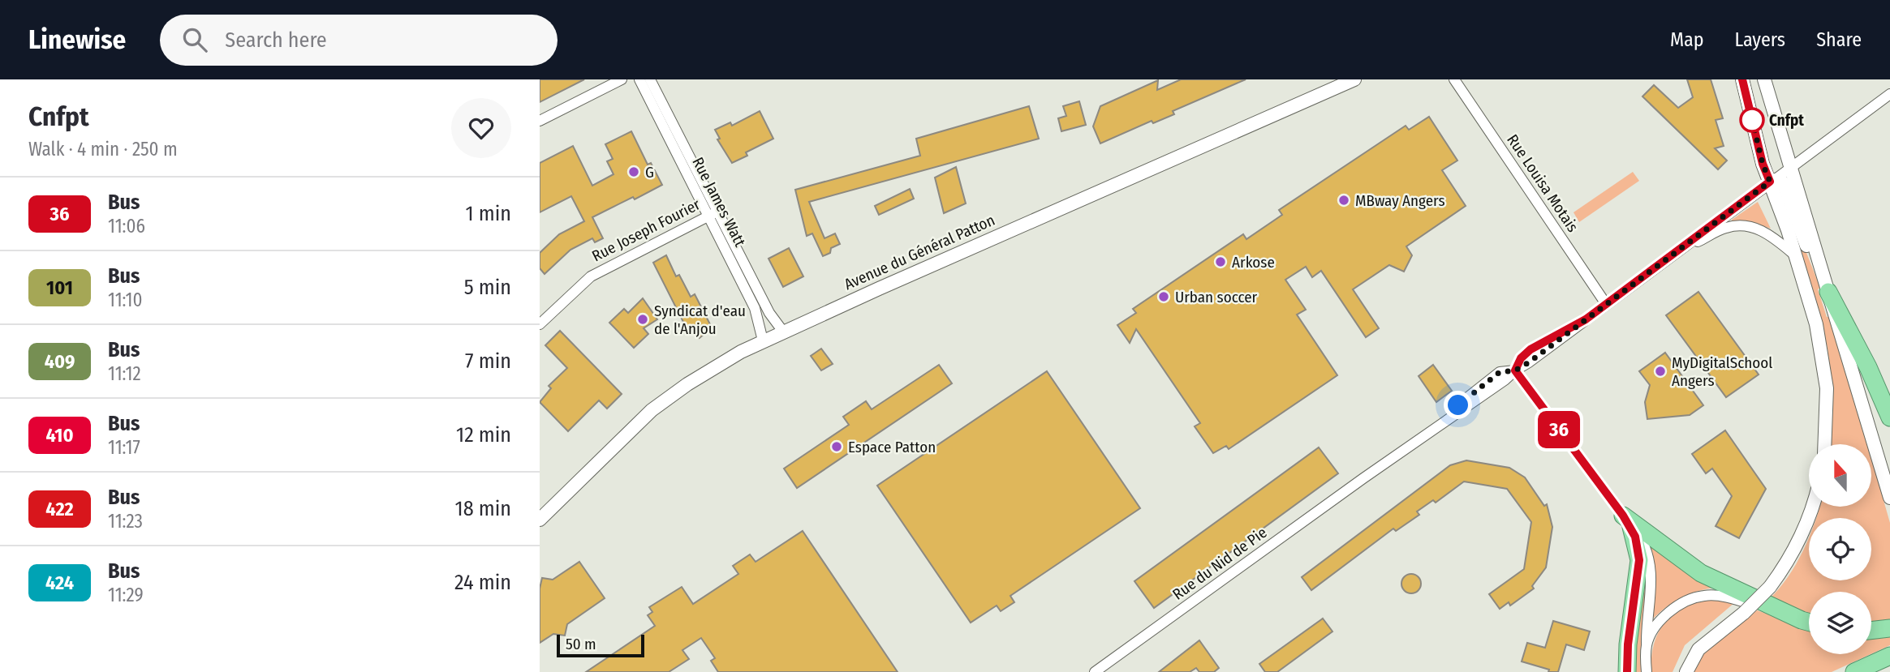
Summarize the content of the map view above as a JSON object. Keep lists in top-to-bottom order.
{
  "streets": {
    "street": [
      "Rue Louisa Motais",
      "Rue James Watt",
      "Rue Joseph Fourier",
      "Avenue du Général Patton",
      "Rue du Nid de Pie"
    ]
  },
  "crossings": [
    ["Rue Louisa Motais", "Rue du Nid de Pie"],
    ["Rue James Watt", "Rue Joseph Fourier"],
    ["Rue James Watt", "Avenue du Général Patton"]
  ],
  "places": [
    "Cnfpt",
    "G",
    "MBway Angers",
    "Arkose",
    "Urban soccer",
    "Syndicat d'eau de l'Anjou",
    "MyDigitalSchool Angers",
    "Espace Patton"
  ],
  "lines": ["bus line 36"],
  "scale_bar": "50 m",
  "north": "top",
  "page": {
    "header": "Linewise",
    "search": "Search here",
    "nav": ["Map", "Layers", "Share"],
    "heading": ["Cnfpt", "Walk · 4 min · 250 m"],
    "on_map": "36",
    "list": [
      {
        "mark": "36",
        "name": "Bus",
        "note": "11:06",
        "value": "1 min"
      },
      {
        "mark": "101",
        "name": "Bus",
        "note": "11:10",
        "value": "5 min"
      },
      {
        "mark": "409",
        "name": "Bus",
        "note": "11:12",
        "value": "7 min"
      },
      {
        "mark": "410",
        "name": "Bus",
        "note": "11:17",
        "value": "12 min"
      },
      {
        "mark": "422",
        "name": "Bus",
        "note": "11:23",
        "value": "18 min"
      },
      {
        "mark": "424",
        "name": "Bus",
        "note": "11:29",
        "value": "24 min"
      }
    ],
    "scale": "50 m"
  }
}
